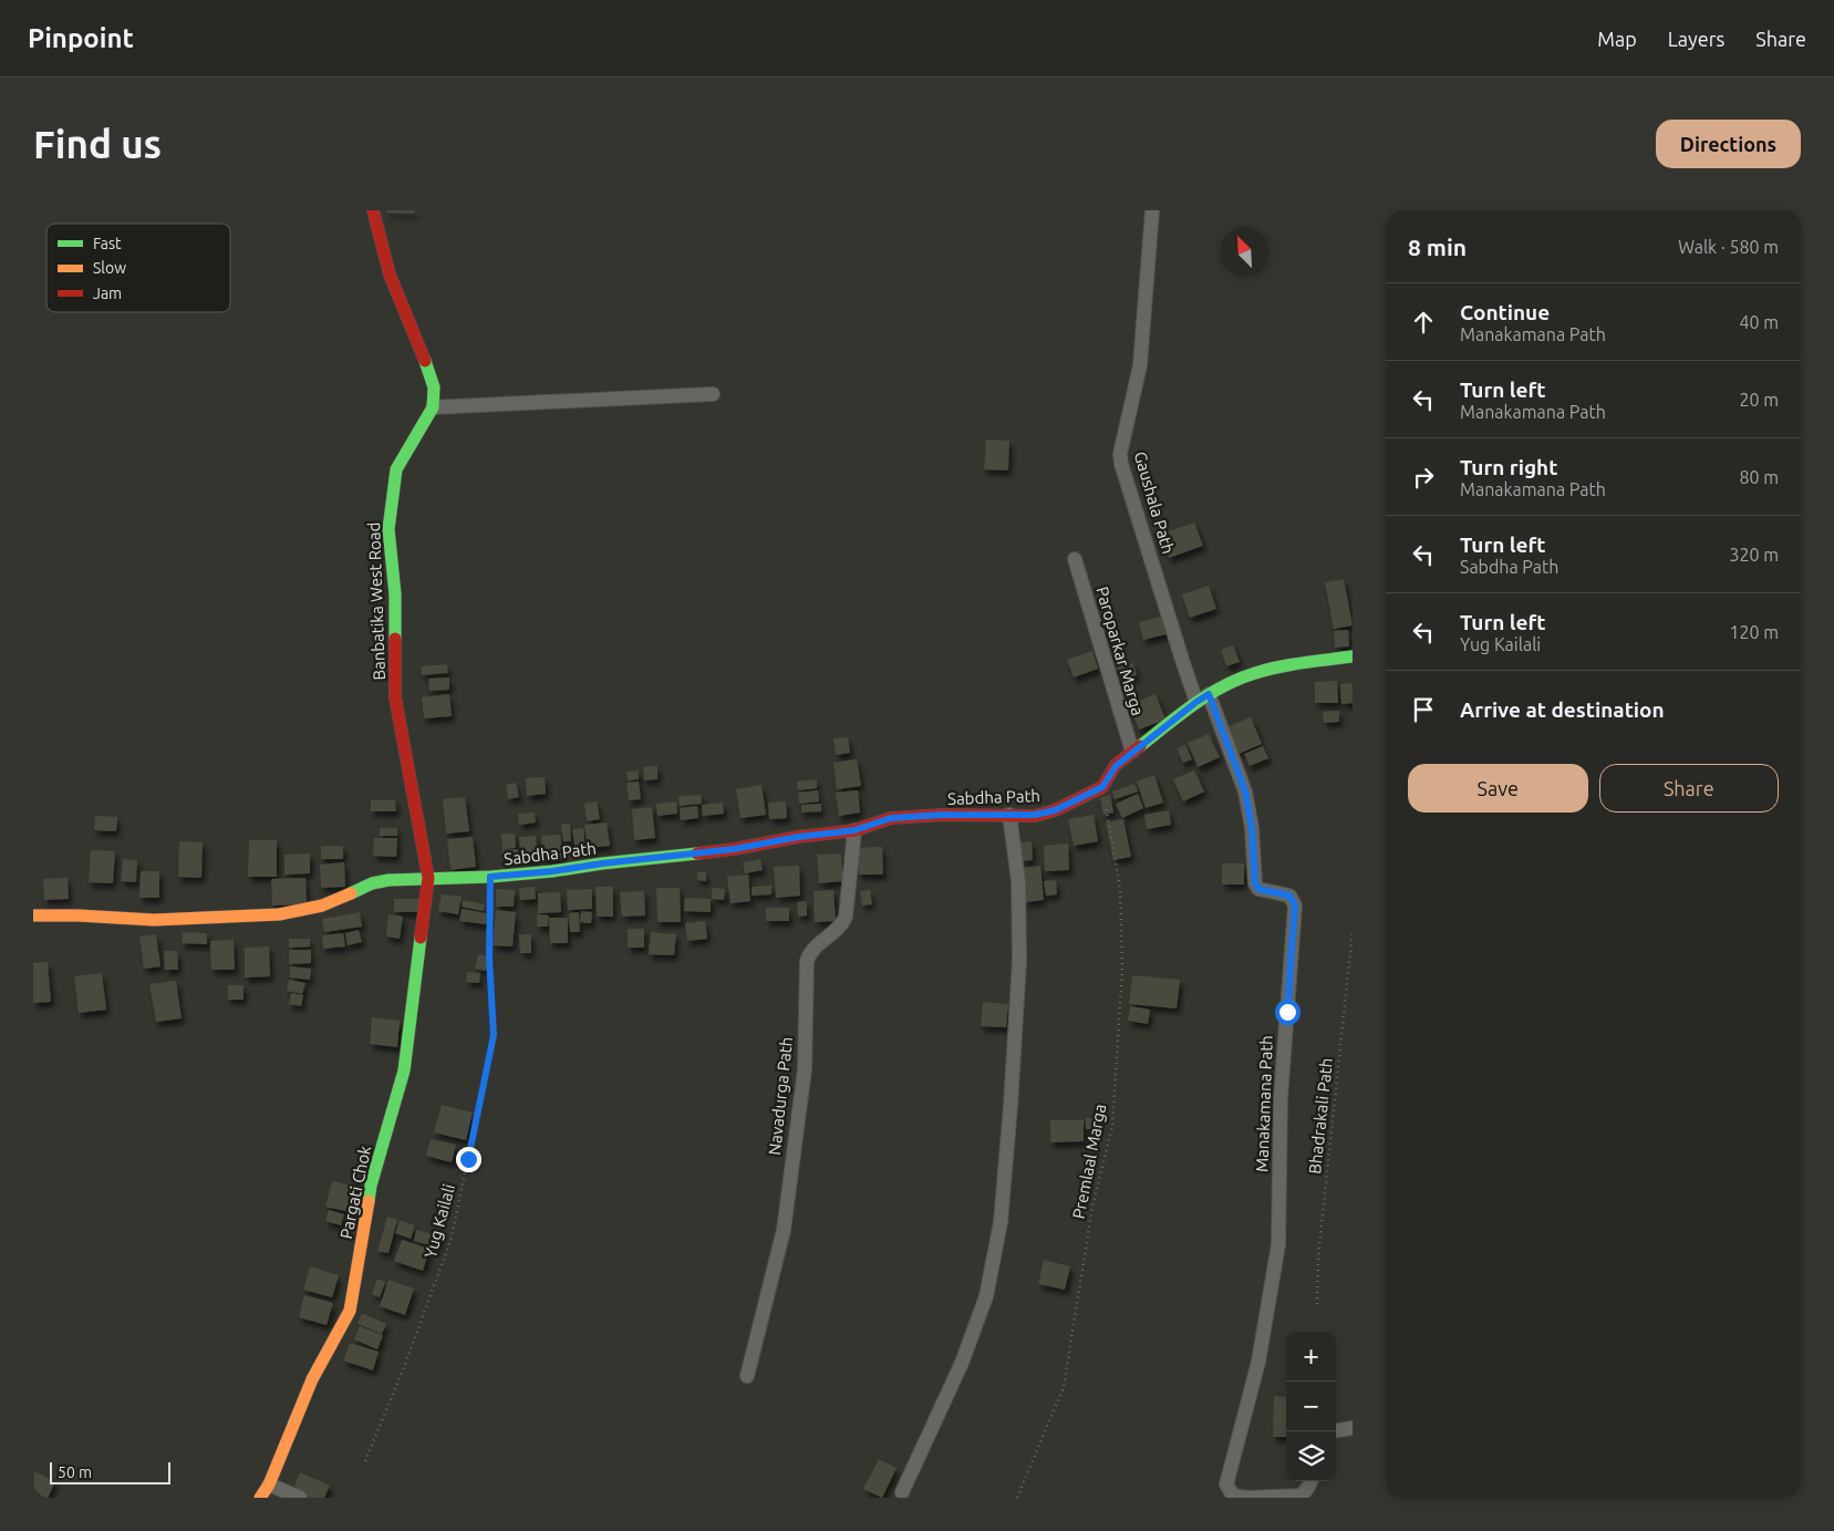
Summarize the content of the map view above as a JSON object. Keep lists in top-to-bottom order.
{
  "streets": {
    "street": [
      "Gaushala Path",
      "Banbatika West Road",
      "Paroparkar Marga",
      "Sabdha Path",
      "Navadurga Path",
      "Manakamana Path",
      "Pargati Chok"
    ],
    "path": ["Bhadrakali Path", "Premlaal Marga", "Yug Kailali"]
  },
  "crossings": [
    ["Gaushala Path", "Sabdha Path"],
    ["Gaushala Path", "Manakamana Path"],
    ["Banbatika West Road", "Sabdha Path"],
    ["Banbatika West Road", "Pargati Chok"],
    ["Paroparkar Marga", "Sabdha Path"],
    ["Sabdha Path", "Navadurga Path"],
    ["Sabdha Path", "Manakamana Path"],
    ["Sabdha Path", "Premlaal Marga"],
    ["Sabdha Path", "Pargati Chok"],
    ["Sabdha Path", "Yug Kailali"]
  ],
  "legend": ["Fast", "Slow", "Jam"],
  "scale_bar": "50 m",
  "north": "top left",
  "page": {
    "header": "Pinpoint",
    "nav": ["Map", "Layers", "Share"],
    "buttons": [
      "Directions",
      ["Save", "Share"]
    ],
    "title": "Find us",
    "heading": ["8 min", "Walk · 580 m"],
    "list": [
      ["Continue", "Manakamana Path", "40 m"],
      ["Turn left", "Manakamana Path", "20 m"],
      ["Turn right", "Manakamana Path", "80 m"],
      ["Turn left", "Sabdha Path", "320 m"],
      ["Turn left", "Yug Kailali", "120 m"],
      "Arrive at destination"
    ],
    "map_buttons": ["+", "−"],
    "scale": "50 m"
  }
}
